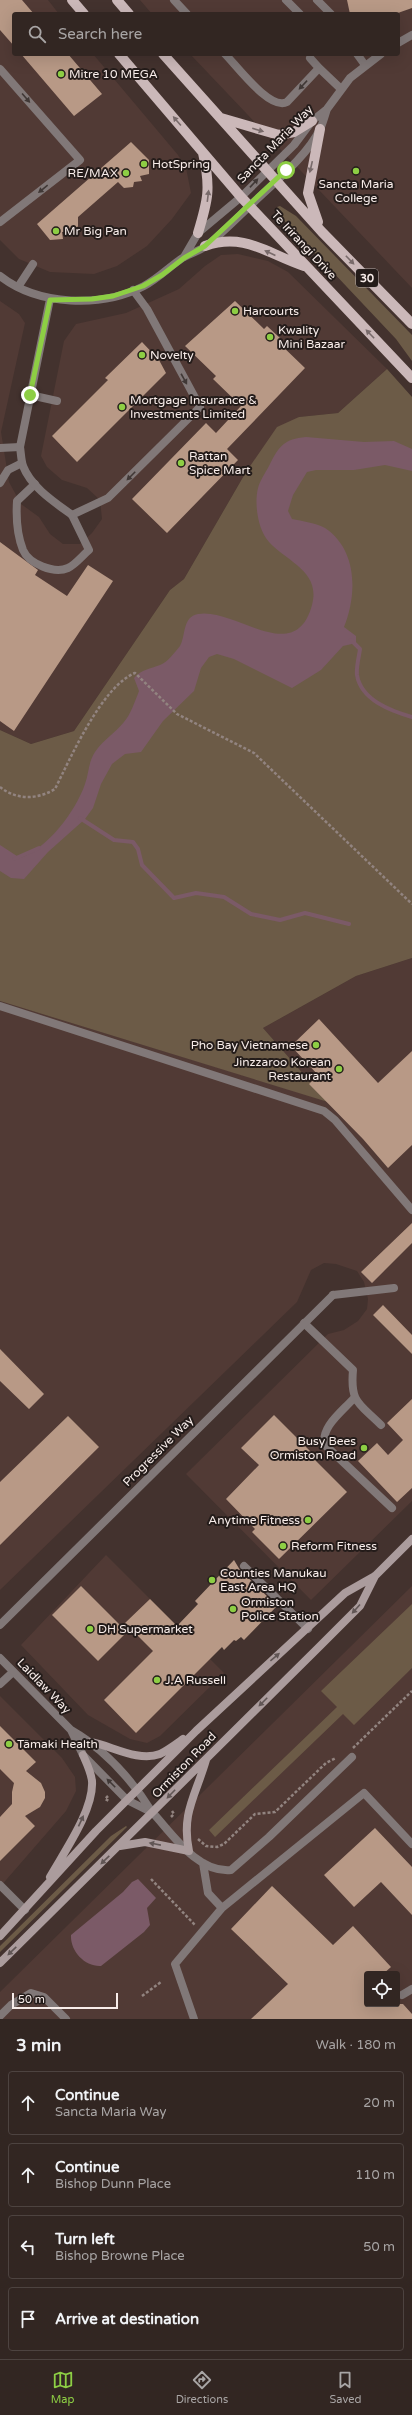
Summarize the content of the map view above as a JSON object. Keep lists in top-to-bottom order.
{
  "streets": {
    "main road": ["Te Irirangi Drive", "30", "Ormiston Road"],
    "street": ["Sancta Maria Way", "Progressive Way", "Laidlaw Way"]
  },
  "crossings": [
    ["Sancta Maria Way", "Te Irirangi Drive"],
    ["Laidlaw Way", "Ormiston Road"]
  ],
  "places": [
    "Mitre 10 MEGA",
    "HotSpring",
    "Sancta Maria College",
    "RE/MAX",
    "Mr Big Pan",
    "Harcourts",
    "Kwality Mini Bazaar",
    "Novelty",
    "Mortgage Insurance & Investments Limited",
    "Rattan Spice Mart",
    "Pho Bay Vietnamese",
    "Jinzzaroo Korean Restaurant",
    "Busy Bees Ormiston Road",
    "Anytime Fitness",
    "Reform Fitness",
    "Counties Manukau East Area HQ",
    "Ormiston Police Station",
    "DH Supermarket",
    "J.A Russell",
    "Tāmaki Health"
  ],
  "scale_bar": "50 m",
  "page": {
    "search": "Search here",
    "scale": "50 m",
    "heading": ["3 min", "Walk · 180 m"],
    "list": [
      ["Continue", "Sancta Maria Way", "20 m"],
      ["Continue", "Bishop Dunn Place", "110 m"],
      ["Turn left", "Bishop Browne Place", "50 m"],
      "Arrive at destination"
    ],
    "nav": ["Map", "Directions", "Saved"]
  }
}
